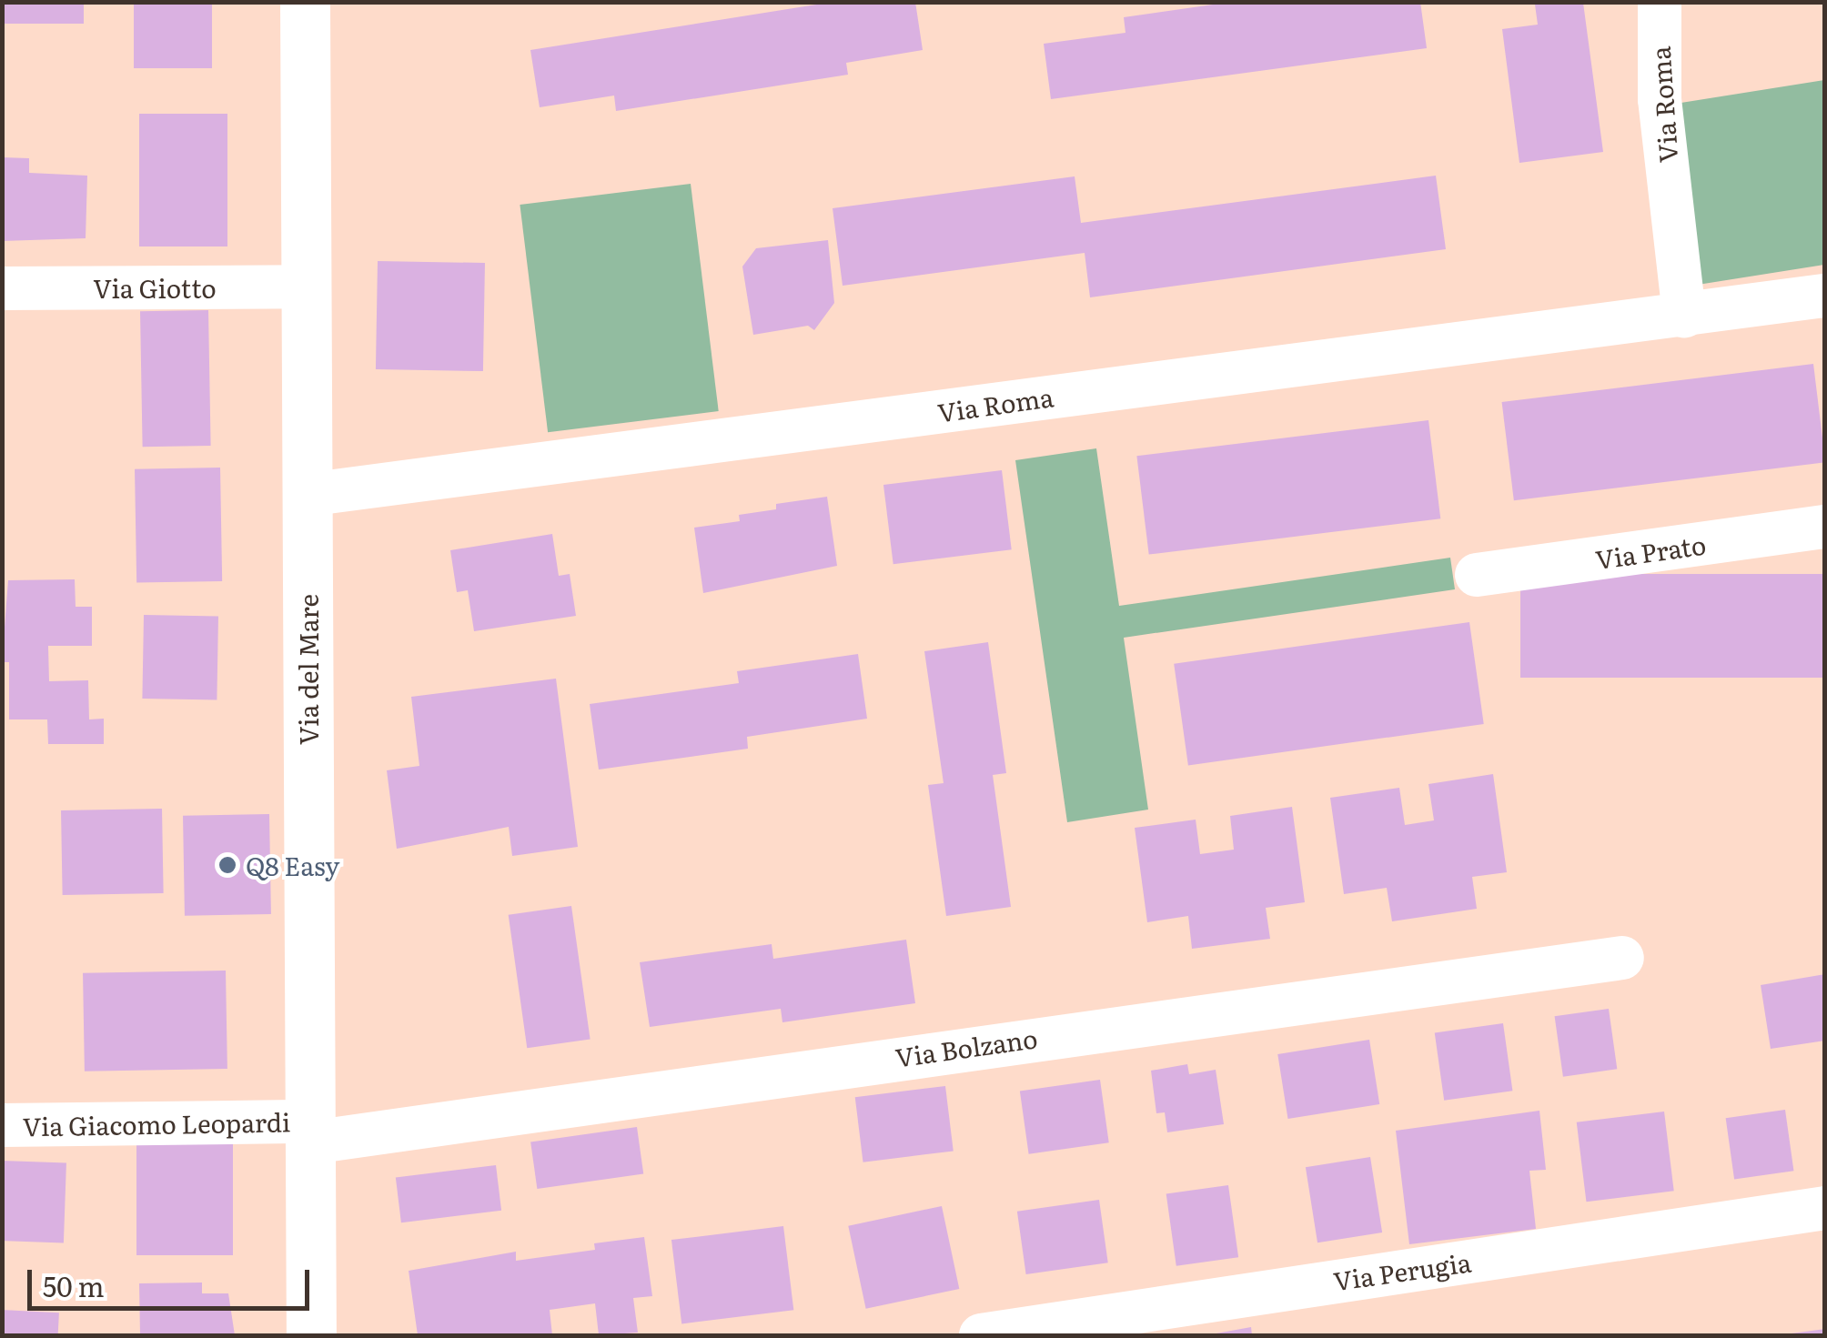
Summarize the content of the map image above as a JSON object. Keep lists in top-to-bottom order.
{
  "streets": {
    "main road": ["Via del Mare"],
    "street": [
      "Via Roma",
      "Via Giotto",
      "Via Prato",
      "Via Bolzano",
      "Via Giacomo Leopardi",
      "Via Perugia"
    ]
  },
  "crossings": [
    ["Via Roma", "Via del Mare"],
    ["Via Giotto", "Via del Mare"],
    ["Via del Mare", "Via Bolzano"],
    ["Via del Mare", "Via Giacomo Leopardi"],
    ["Via Bolzano", "Via Giacomo Leopardi"]
  ],
  "places": ["Q8 Easy"],
  "scale_bar": "50 m"
}
